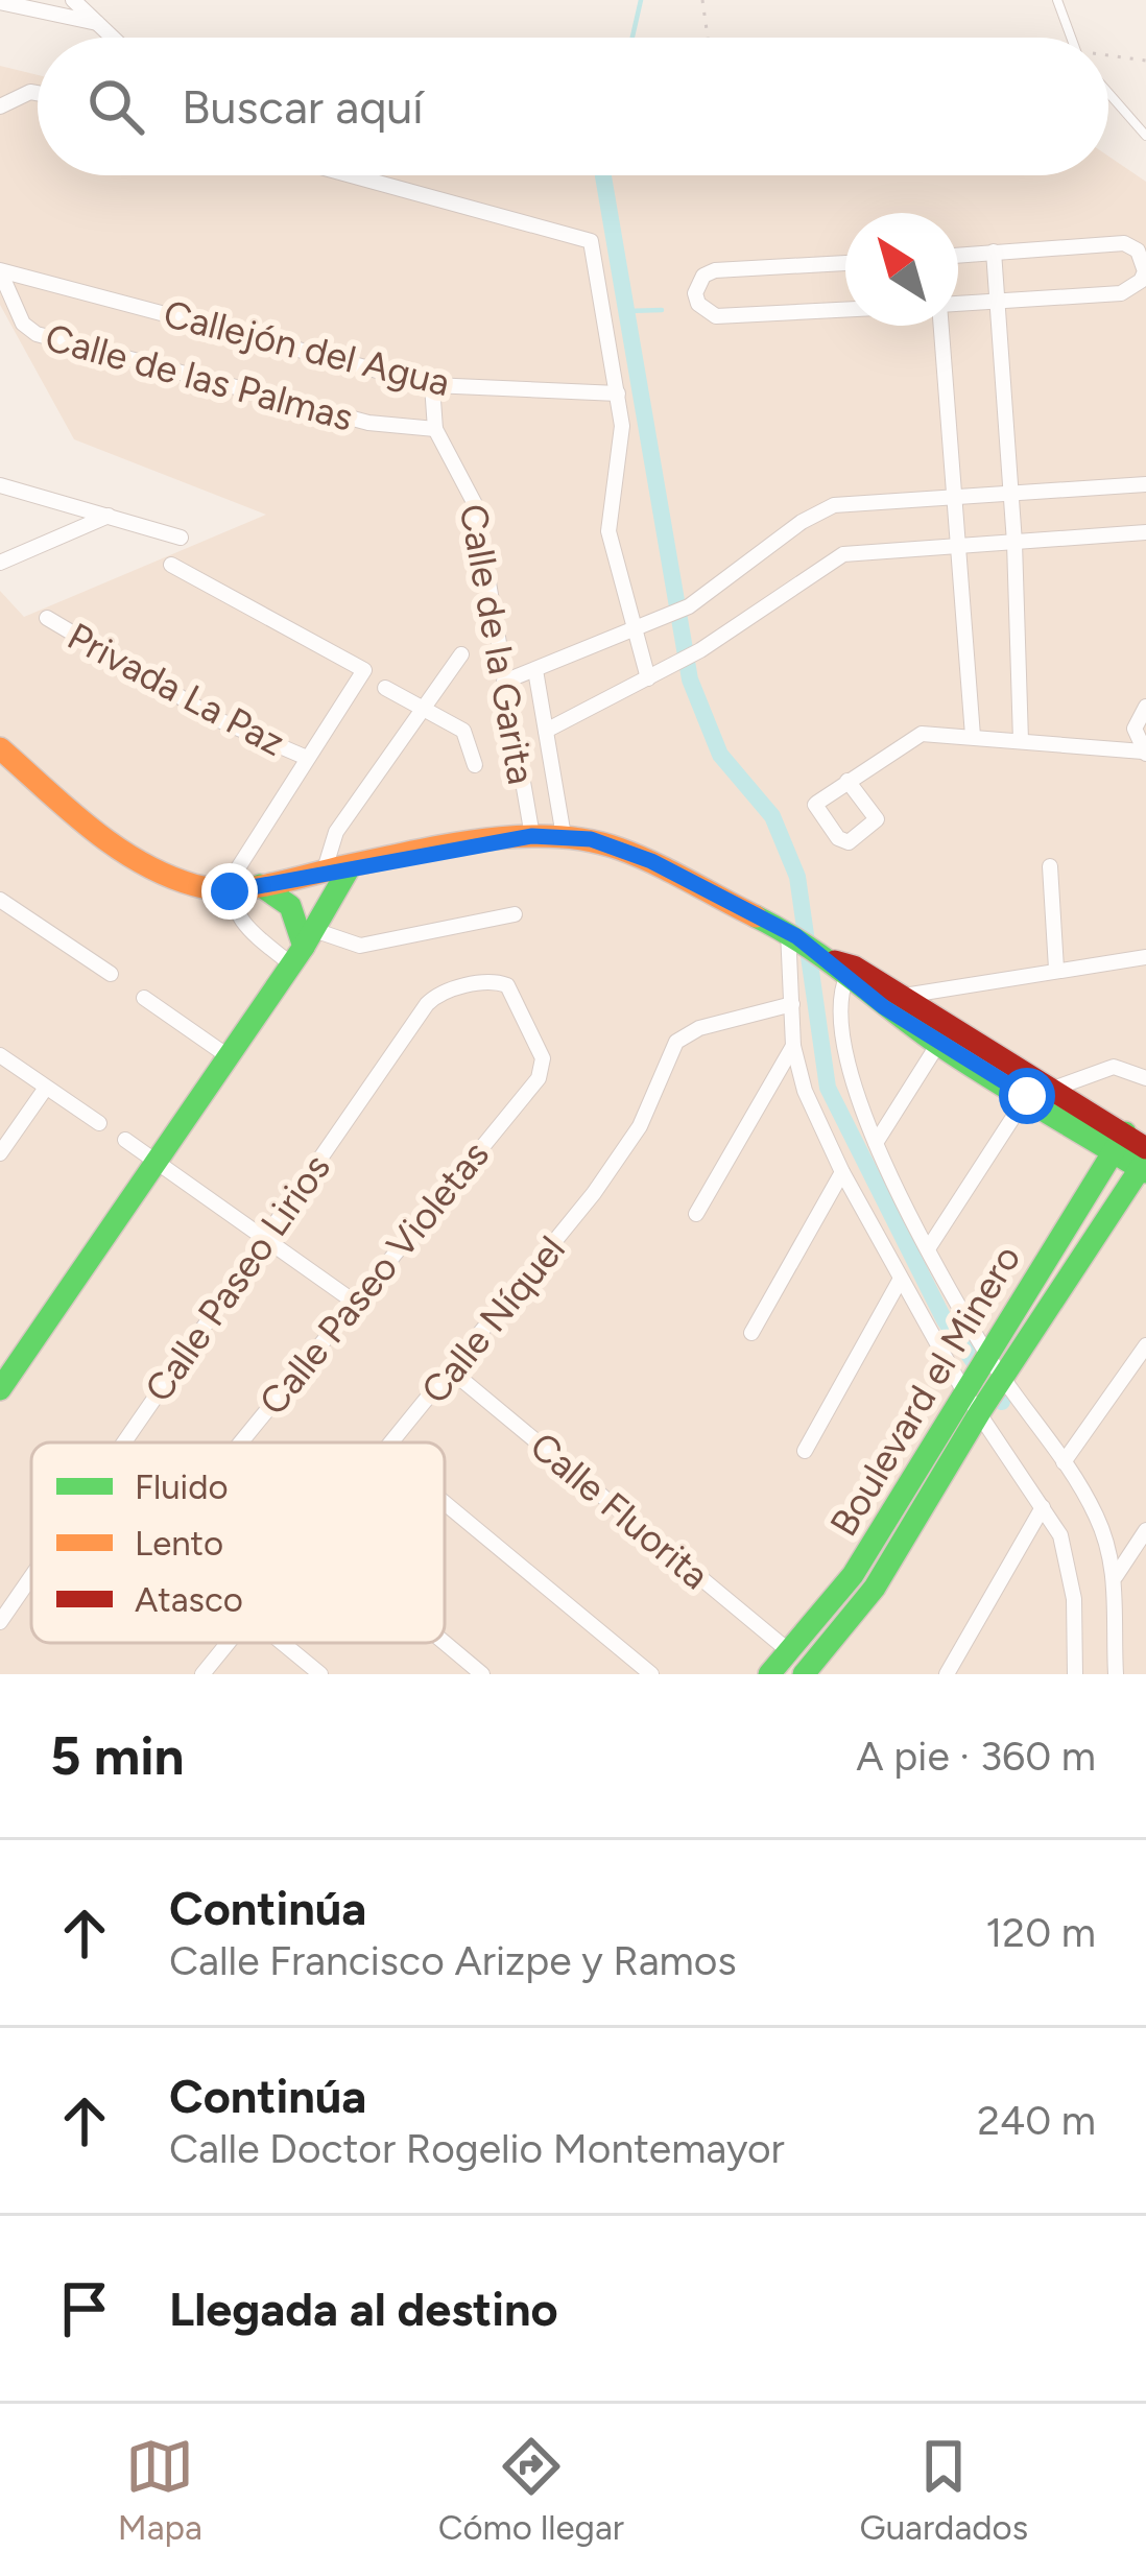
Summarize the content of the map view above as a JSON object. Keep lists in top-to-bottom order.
{
  "streets": {
    "street": [
      "Callejón del Agua",
      "Calle de las Palmas",
      "Calle de la Garita",
      "Privada La Paz",
      "Calle Paseo Lirios",
      "Calle Paseo Violetas",
      "Calle Níquel",
      "Boulevard el Minero",
      "Calle Fluorita"
    ]
  },
  "crossings": [
    ["Callejón del Agua", "Calle de las Palmas"],
    ["Callejón del Agua", "Calle de la Garita"],
    ["Calle de las Palmas", "Calle de la Garita"],
    ["Calle Paseo Lirios", "Calle Paseo Violetas"],
    ["Calle Níquel", "Calle Fluorita"],
    ["Boulevard el Minero", "Calle Fluorita"]
  ],
  "legend": ["Fluido", "Lento", "Atasco"],
  "north": "top left",
  "page": {
    "search": "Buscar aquí",
    "heading": ["5 min", "A pie · 360 m"],
    "list": [
      ["Continúa", "Calle Francisco Arizpe y Ramos", "120 m"],
      ["Continúa", "Calle Doctor Rogelio Montemayor", "240 m"],
      "Llegada al destino"
    ],
    "nav": ["Mapa", "Cómo llegar", "Guardados"]
  }
}
